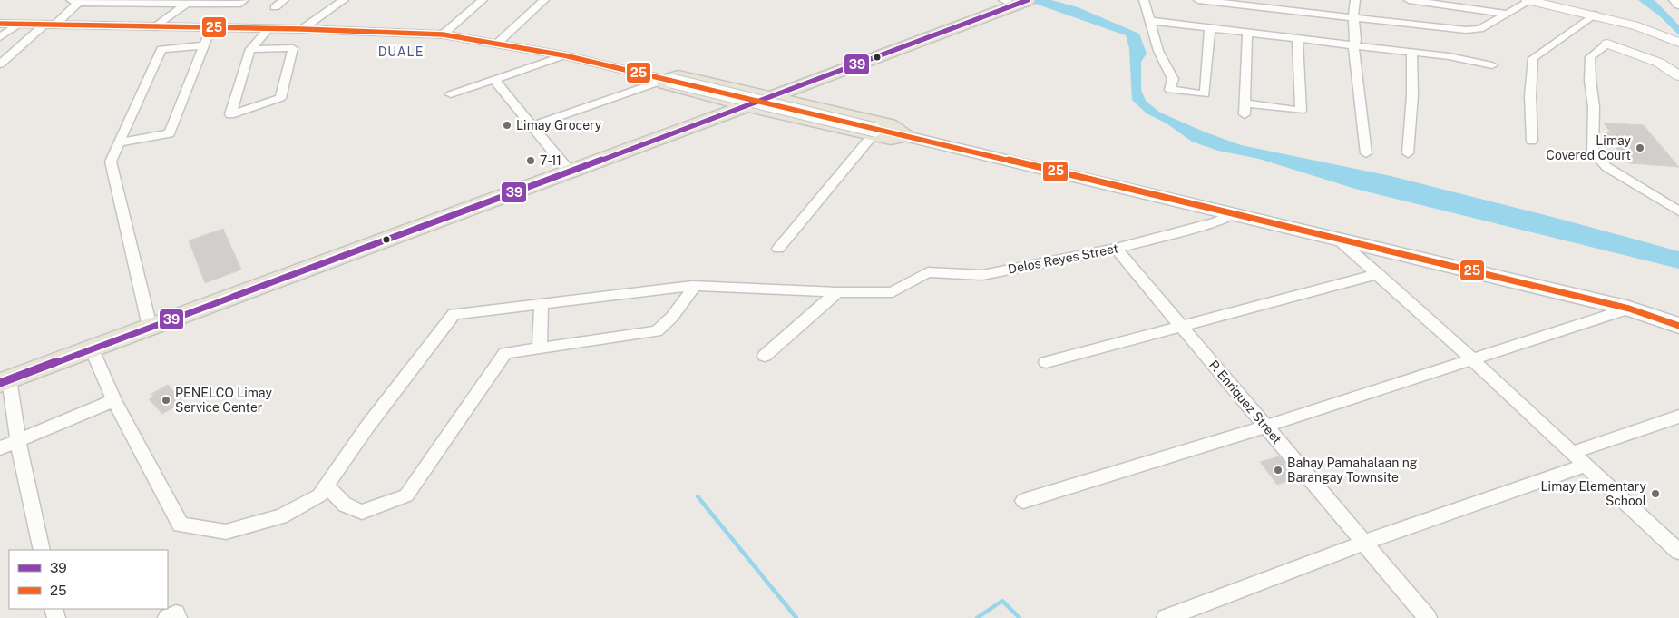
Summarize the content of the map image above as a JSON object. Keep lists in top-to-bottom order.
{
  "streets": {
    "street": ["Delos Reyes Street", "P. Enriquez Street"]
  },
  "crossings": [
    ["Delos Reyes Street", "P. Enriquez Street"]
  ],
  "districts": ["DUALE"],
  "places": [
    "Limay Grocery",
    "Limay Covered Court",
    "7-11",
    "PENELCO Limay Service Center",
    "Bahay Pamahalaan ng Barangay Townsite",
    "Limay Elementary School"
  ],
  "lines": ["transit line 39", "transit line 25"],
  "legend": ["39", "25"]
}
